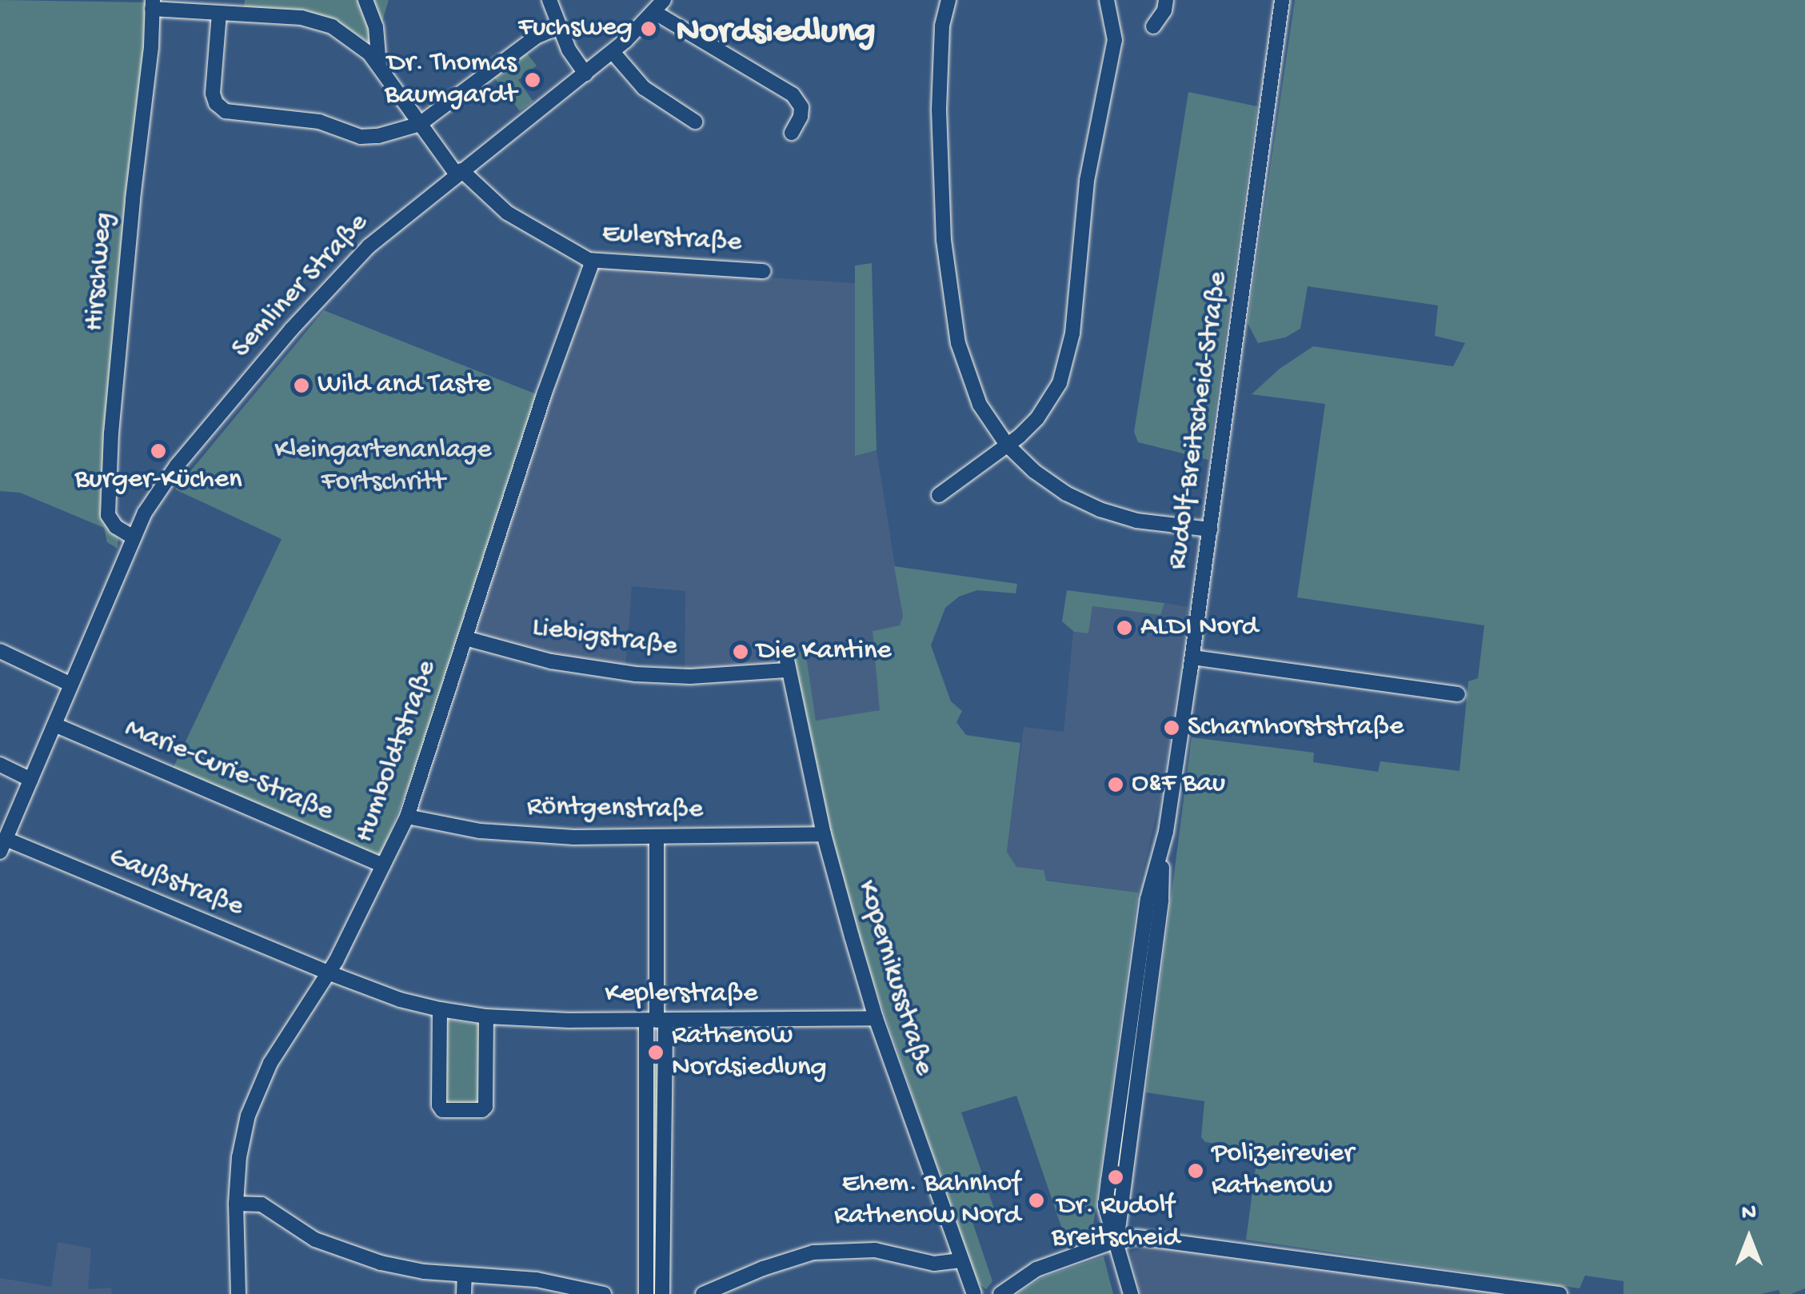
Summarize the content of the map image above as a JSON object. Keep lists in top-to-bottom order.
{
  "streets": {
    "street": [
      "Eulerstraße",
      "Hirschweg",
      "Semliner Straße",
      "Rudolf-Breitscheid-Straße",
      "Liebigstraße",
      "Humboldtstraße",
      "Marie-Curie-Straße",
      "Röntgenstraße",
      "Gaußstraße",
      "Kopernikusstraße",
      "Keplerstraße"
    ]
  },
  "crossings": [
    ["Eulerstraße", "Hirschweg"],
    ["Eulerstraße", "Semliner Straße"],
    ["Eulerstraße", "Humboldtstraße"],
    ["Hirschweg", "Semliner Straße"],
    ["Semliner Straße", "Marie-Curie-Straße"],
    ["Semliner Straße", "Gaußstraße"],
    ["Liebigstraße", "Humboldtstraße"],
    ["Liebigstraße", "Kopernikusstraße"],
    ["Humboldtstraße", "Marie-Curie-Straße"],
    ["Humboldtstraße", "Röntgenstraße"],
    ["Humboldtstraße", "Gaußstraße"],
    ["Humboldtstraße", "Keplerstraße"],
    ["Röntgenstraße", "Kopernikusstraße"],
    ["Gaußstraße", "Keplerstraße"],
    ["Kopernikusstraße", "Keplerstraße"]
  ],
  "districts": ["Nordsiedlung"],
  "parks": ["Kleingartenanlage Fortschritt"],
  "places": [
    "Fuchsweg",
    "Dr. Thomas Baumgardt",
    "Wild and Taste",
    "Burger-Küchen",
    "ALDI Nord",
    "Die Kantine",
    "Scharnhorststraße",
    "O&F Bau",
    "Rathenow Nordsiedlung",
    "Polizeirevier Rathenow",
    "Dr. Rudolf Breitscheid",
    "Ehem. Bahnhof Rathenow Nord"
  ],
  "north": "top"
}
